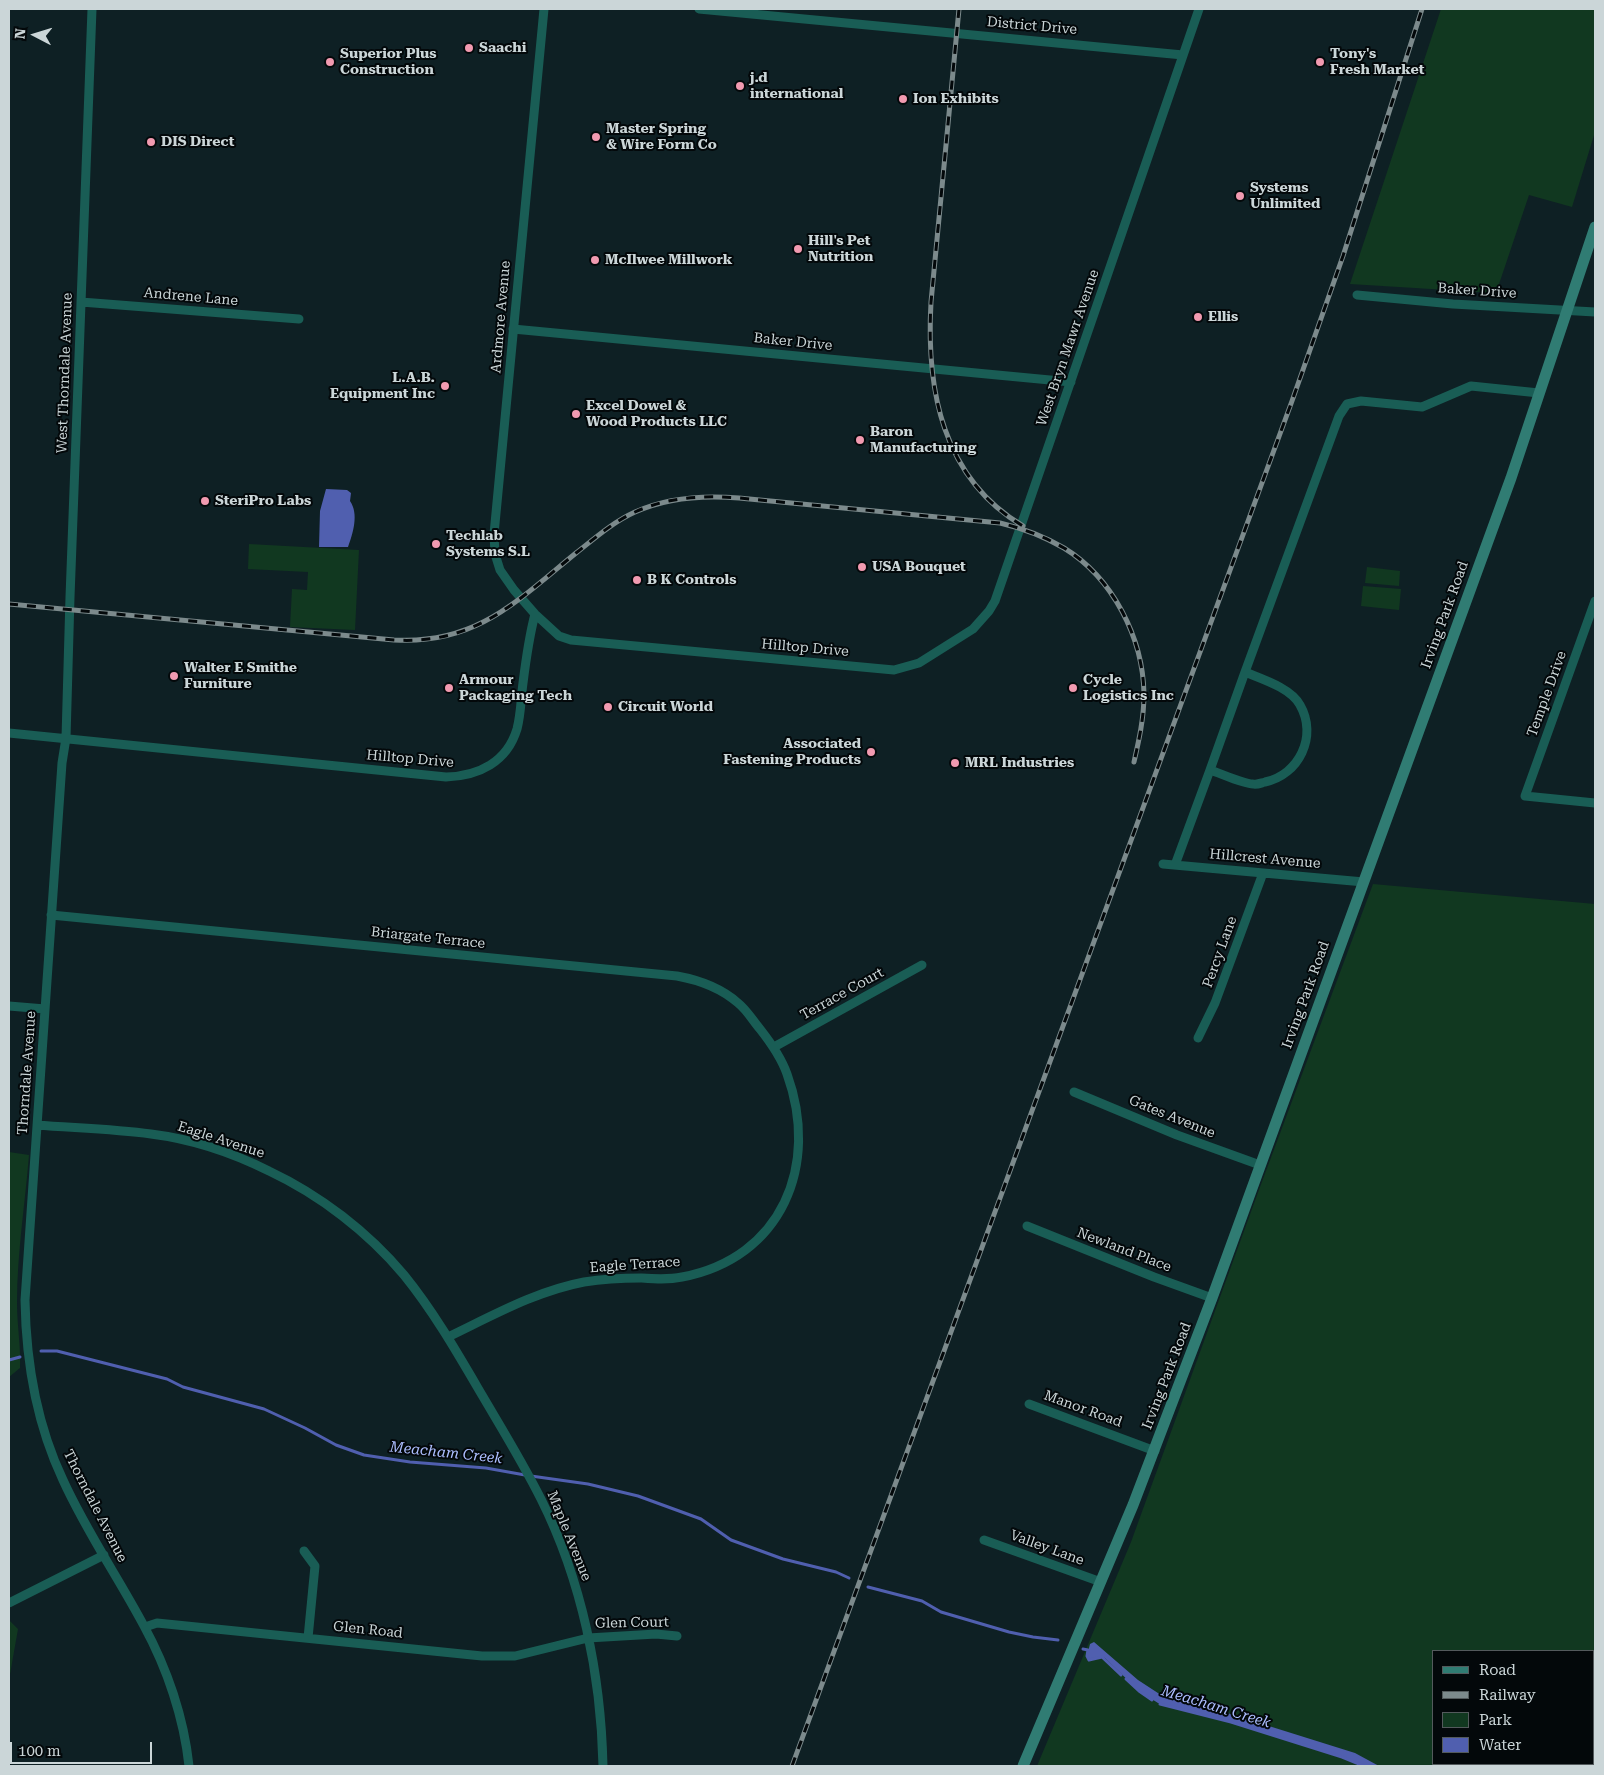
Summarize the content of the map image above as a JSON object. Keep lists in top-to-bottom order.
{
  "streets": {
    "main road": ["Irving Park Road"],
    "street": [
      "District Drive",
      "Baker Drive",
      "Andrene Lane",
      "Ardmore Avenue",
      "West Bryn Mawr Avenue",
      "West Thorndale Avenue",
      "Hilltop Drive",
      "Temple Drive",
      "Hillcrest Avenue",
      "Briargate Terrace",
      "Percy Lane",
      "Terrace Court",
      "Thorndale Avenue",
      "Gates Avenue",
      "Eagle Avenue",
      "Newland Place",
      "Eagle Terrace",
      "Manor Road",
      "Maple Avenue",
      "Valley Lane",
      "Glen Court",
      "Glen Road"
    ]
  },
  "crossings": [
    ["District Drive", "West Bryn Mawr Avenue"],
    ["Baker Drive", "Ardmore Avenue"],
    ["Baker Drive", "West Bryn Mawr Avenue"],
    ["Baker Drive", "Irving Park Road"],
    ["Andrene Lane", "West Thorndale Avenue"],
    ["Ardmore Avenue", "Hilltop Drive"],
    ["West Bryn Mawr Avenue", "Hilltop Drive"],
    ["West Thorndale Avenue", "Hilltop Drive"],
    ["West Thorndale Avenue", "Thorndale Avenue"],
    ["Irving Park Road", "Hillcrest Avenue"],
    ["Irving Park Road", "Gates Avenue"],
    ["Irving Park Road", "Newland Place"],
    ["Irving Park Road", "Manor Road"],
    ["Irving Park Road", "Valley Lane"],
    ["Hilltop Drive", "Thorndale Avenue"],
    ["Hillcrest Avenue", "Percy Lane"],
    ["Briargate Terrace", "Terrace Court"],
    ["Briargate Terrace", "Thorndale Avenue"],
    ["Briargate Terrace", "Eagle Terrace"],
    ["Thorndale Avenue", "Eagle Avenue"],
    ["Thorndale Avenue", "Glen Road"],
    ["Eagle Avenue", "Eagle Terrace"],
    ["Eagle Avenue", "Maple Avenue"],
    ["Eagle Terrace", "Maple Avenue"],
    ["Maple Avenue", "Glen Court"],
    ["Maple Avenue", "Glen Road"],
    ["Glen Court", "Glen Road"]
  ],
  "water": ["Meacham Creek"],
  "places": [
    "Saachi",
    "Superior Plus Construction",
    "Tony's Fresh Market",
    "j.d international",
    "Ion Exhibits",
    "Master Spring & Wire Form Co",
    "DIS Direct",
    "Systems Unlimited",
    "Hill's Pet Nutrition",
    "McIlwee Millwork",
    "Ellis",
    "L.A.B. Equipment Inc",
    "Excel Dowel & Wood Products LLC",
    "Baron Manufacturing",
    "SteriPro Labs",
    "Techlab Systems S.L",
    "USA Bouquet",
    "B K Controls",
    "Walter E Smithe Furniture",
    "Armour Packaging Tech",
    "Cycle Logistics Inc",
    "Circuit World",
    "Associated Fastening Products",
    "MRL Industries"
  ],
  "legend": [
    "Road",
    "Railway",
    "Park",
    "Water"
  ],
  "scale_bar": "100 m",
  "north": "left"
}
